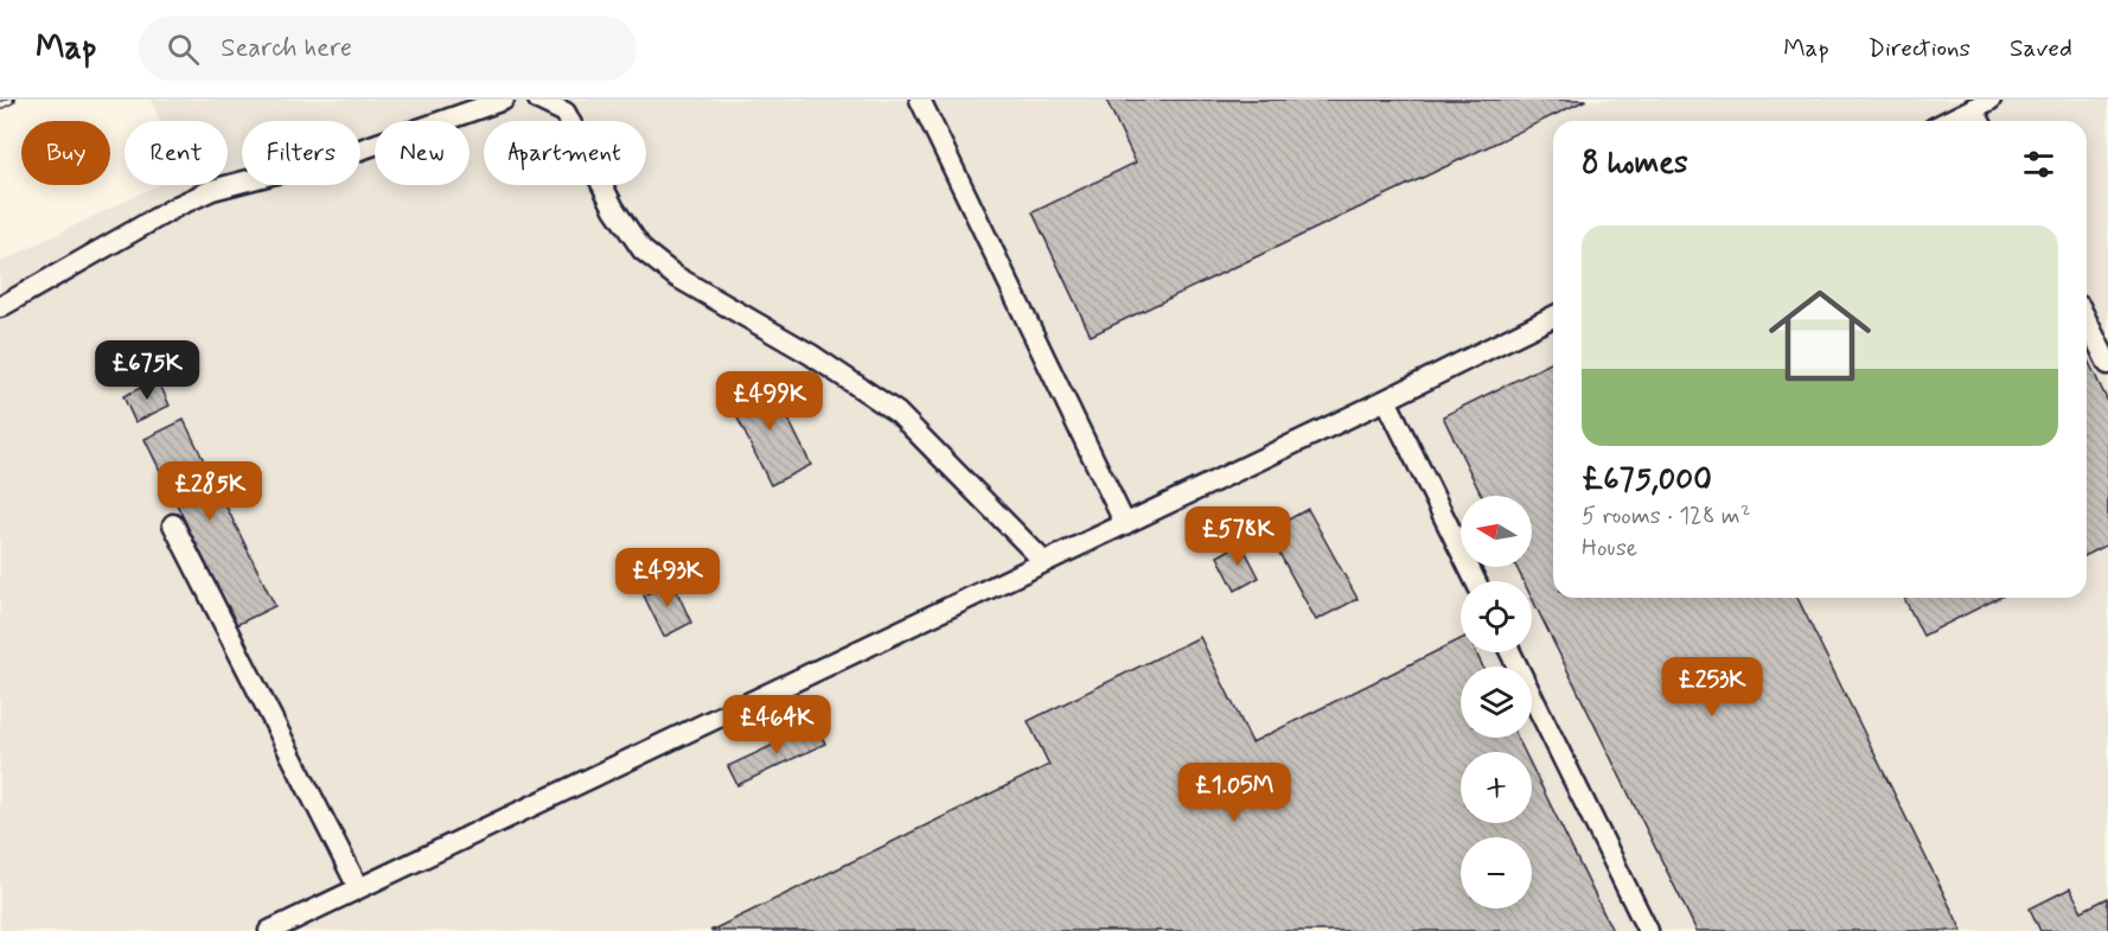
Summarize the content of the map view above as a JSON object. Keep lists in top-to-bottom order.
{
  "north": "left",
  "page": {
    "header": "Map",
    "search": "Search here",
    "nav": ["Map", "Directions", "Saved"],
    "chip": [
      "Buy",
      "Rent",
      "Filters",
      "New",
      "Apartment"
    ],
    "heading": "8 homes",
    "list": [
      {
        "name": "£675,000",
        "note": "5 rooms · 128 m² · House"
      }
    ],
    "price": [
      "£675K",
      "£499K",
      "£285K",
      "£578K",
      "£493K",
      "£253K",
      "£464K",
      "£1.05M"
    ],
    "map_buttons": ["+", "−"]
  }
}
